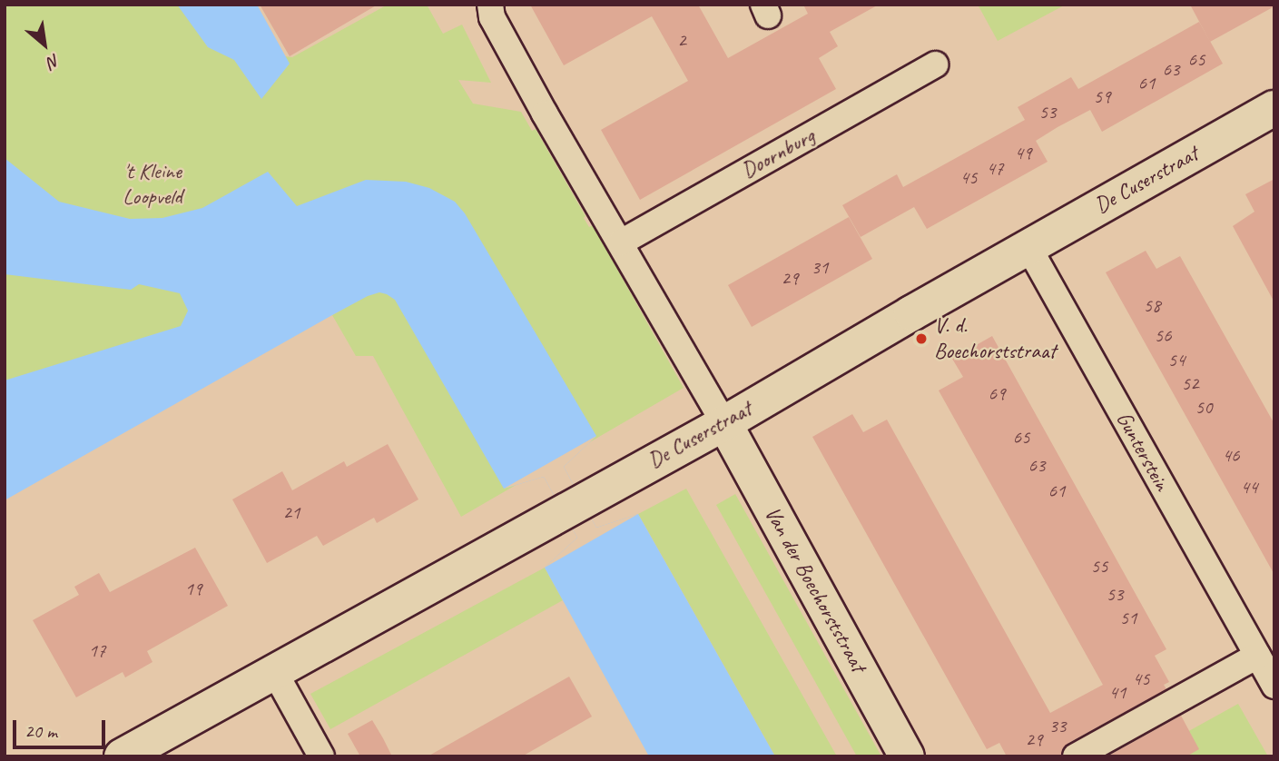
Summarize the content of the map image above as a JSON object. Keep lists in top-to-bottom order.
{
  "streets": {
    "street": [
      "Doornburg",
      "De Cuserstraat",
      "Gunterstein",
      "Van der Boechorststraat"
    ]
  },
  "crossings": [
    ["De Cuserstraat", "Gunterstein"],
    ["De Cuserstraat", "Van der Boechorststraat"]
  ],
  "parks": ["'t Kleine Loopveld"],
  "places": ["V. d. Boechorststraat"],
  "house_numbers": [
    "2",
    "65",
    "63",
    "61",
    "59",
    "53",
    "49",
    "47",
    "45",
    "31",
    "29",
    "58",
    "56",
    "54",
    "52",
    "69",
    "50",
    "65",
    "46",
    "63",
    "44",
    "61",
    "21",
    "55",
    "19",
    "53",
    "51",
    "17",
    "45",
    "41",
    "33",
    "29"
  ],
  "scale_bar": "20 m",
  "north": "bottom right"
}
